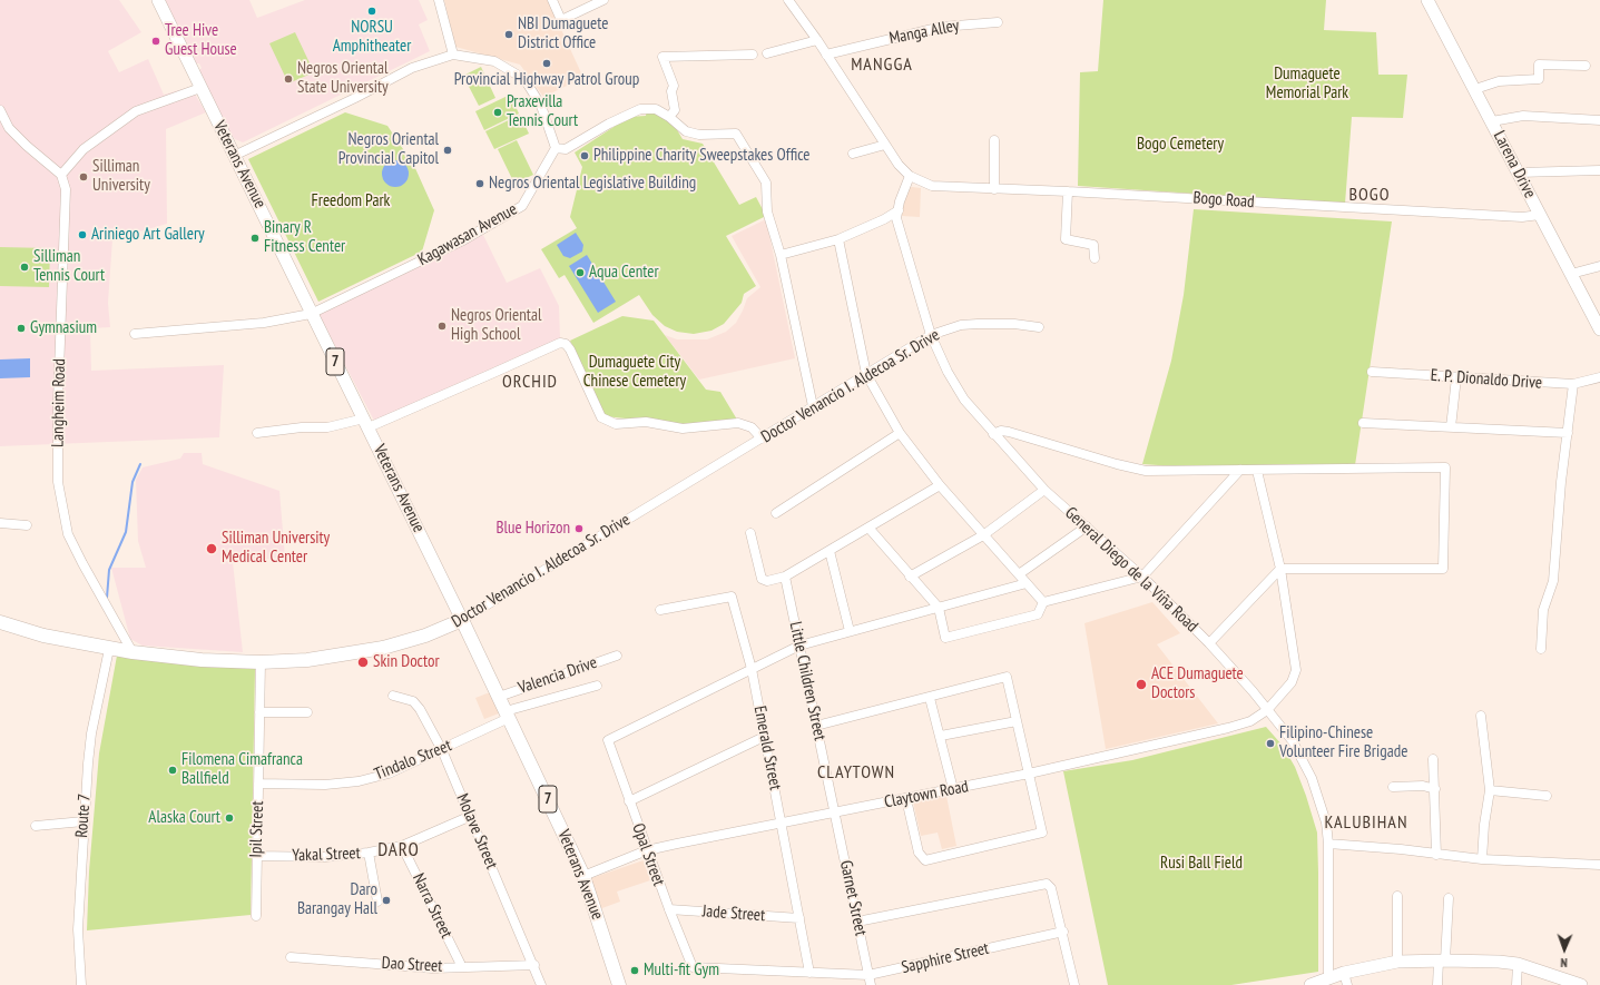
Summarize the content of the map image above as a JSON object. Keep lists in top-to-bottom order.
{
  "streets": {
    "highway": ["Veterans Avenue", "7", "Doctor Venancio I. Aldecoa Sr. Drive"],
    "main road": ["Larena Drive"],
    "street": [
      "Manga Alley",
      "Bogo Road",
      "Kagawasan Avenue",
      "E. P. Dionaldo Drive",
      "Langheim Road",
      "General Diego de la Viña Road",
      "Valencia Drive",
      "Little Children Street",
      "Emerald Street",
      "Tindalo Street",
      "Claytown Road",
      "Route 7",
      "Ipil Street",
      "Molave Street",
      "Yakal Street",
      "Opal Street",
      "Garnet Street",
      "Narra Street",
      "Jade Street",
      "Sapphire Street",
      "Dao Street"
    ]
  },
  "crossings": [
    ["Veterans Avenue", "Kagawasan Avenue"],
    ["Veterans Avenue", "Doctor Venancio I. Aldecoa Sr. Drive"],
    ["Veterans Avenue", "Valencia Drive"],
    ["Veterans Avenue", "Tindalo Street"],
    ["Veterans Avenue", "Claytown Road"],
    ["Larena Drive", "Bogo Road"],
    ["Bogo Road", "General Diego de la Viña Road"],
    ["Doctor Venancio I. Aldecoa Sr. Drive", "Langheim Road"],
    ["Doctor Venancio I. Aldecoa Sr. Drive", "General Diego de la Viña Road"],
    ["Doctor Venancio I. Aldecoa Sr. Drive", "Route 7"],
    ["Doctor Venancio I. Aldecoa Sr. Drive", "Ipil Street"],
    ["General Diego de la Viña Road", "Claytown Road"],
    ["Little Children Street", "Claytown Road"],
    ["Little Children Street", "Garnet Street"],
    ["Emerald Street", "Claytown Road"],
    ["Emerald Street", "Opal Street"],
    ["Emerald Street", "Jade Street"],
    ["Emerald Street", "Sapphire Street"],
    ["Tindalo Street", "Ipil Street"],
    ["Tindalo Street", "Molave Street"],
    ["Claytown Road", "Opal Street"],
    ["Claytown Road", "Garnet Street"],
    ["Ipil Street", "Yakal Street"],
    ["Molave Street", "Yakal Street"],
    ["Molave Street", "Dao Street"],
    ["Yakal Street", "Narra Street"],
    ["Opal Street", "Jade Street"],
    ["Opal Street", "Sapphire Street"],
    ["Garnet Street", "Sapphire Street"],
    ["Narra Street", "Dao Street"]
  ],
  "districts": [
    "MANGGA",
    "BOGO",
    "ORCHID",
    "CLAYTOWN",
    "KALUBIHAN",
    "DARO"
  ],
  "parks": [
    "Dumaguete Memorial Park",
    "Bogo Cemetery",
    "Freedom Park",
    "Dumaguete City Chinese Cemetery",
    "Rusi Ball Field"
  ],
  "places": [
    "NORSU Amphitheater",
    "NBI Dumaguete District Office",
    "Tree Hive Guest House",
    "Provincial Highway Patrol Group",
    "Negros Oriental State University",
    "Praxevilla Tennis Court",
    "Negros Oriental Provincial Capitol",
    "Philippine Charity Sweepstakes Office",
    "Silliman University",
    "Negros Oriental Legislative Building",
    "Ariniego Art Gallery",
    "Binary R Fitness Center",
    "Silliman Tennis Court",
    "Aqua Center",
    "Negros Oriental High School",
    "Gymnasium",
    "Blue Horizon",
    "Silliman University Medical Center",
    "Skin Doctor",
    "ACE Dumaguete Doctors",
    "Filipino-Chinese Volunteer Fire Brigade",
    "Filomena Cimafranca Ballfield",
    "Alaska Court",
    "Daro Barangay Hall",
    "Multi-fit Gym"
  ],
  "north": "bottom"
}
